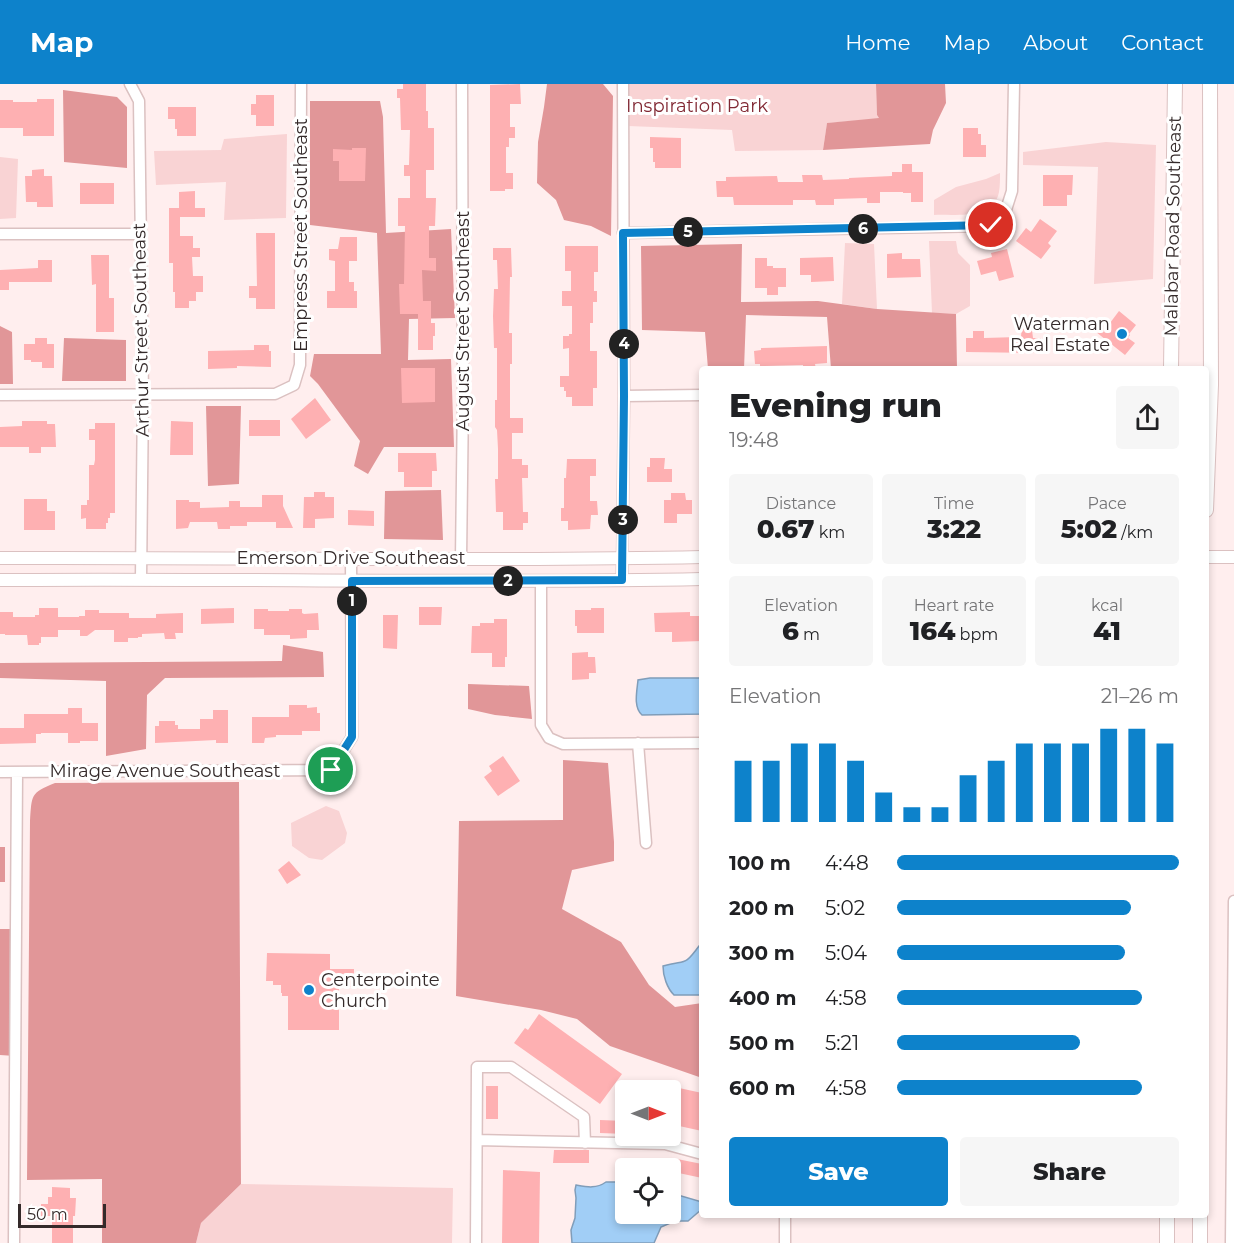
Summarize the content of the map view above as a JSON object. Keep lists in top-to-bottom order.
{
  "streets": {
    "main road": ["Malabar Road Southeast"],
    "street": [
      "Empress Street Southeast",
      "August Street Southeast",
      "Arthur Street Southeast",
      "Emerson Drive Southeast",
      "Mirage Avenue Southeast"
    ]
  },
  "crossings": [
    ["Empress Street Southeast", "Arthur Street Southeast"],
    ["August Street Southeast", "Emerson Drive Southeast"],
    ["Arthur Street Southeast", "Emerson Drive Southeast"],
    ["Emerson Drive Southeast", "Mirage Avenue Southeast"]
  ],
  "parks": ["Inspiration Park"],
  "places": ["Waterman Real Estate", "Centerpointe Church"],
  "scale_bar": "50 m",
  "north": "right",
  "page": {
    "header": "Map",
    "nav": [
      "Home",
      "Map",
      "About",
      "Contact"
    ],
    "pins": [
      "6",
      "5",
      "4",
      "3",
      "2",
      "1"
    ],
    "heading": ["Evening run", "19:48"],
    "stats": [
      ["Distance", "0.67 km"],
      ["Time", "3:22"],
      ["Pace", "5:02 /km"],
      ["Elevation", "6 m"],
      ["Heart rate", "164 bpm"],
      ["kcal", "41"]
    ],
    "chart": ["Elevation", "21–26 m"],
    "list": [
      {
        "name": "100 m",
        "note": "4:48"
      },
      {
        "name": "200 m",
        "note": "5:02"
      },
      {
        "name": "300 m",
        "note": "5:04"
      },
      {
        "name": "400 m",
        "note": "4:58"
      },
      {
        "name": "500 m",
        "note": "5:21"
      },
      {
        "name": "600 m",
        "note": "4:58"
      }
    ],
    "buttons": ["Save", "Share"],
    "scale": "50 m"
  }
}
